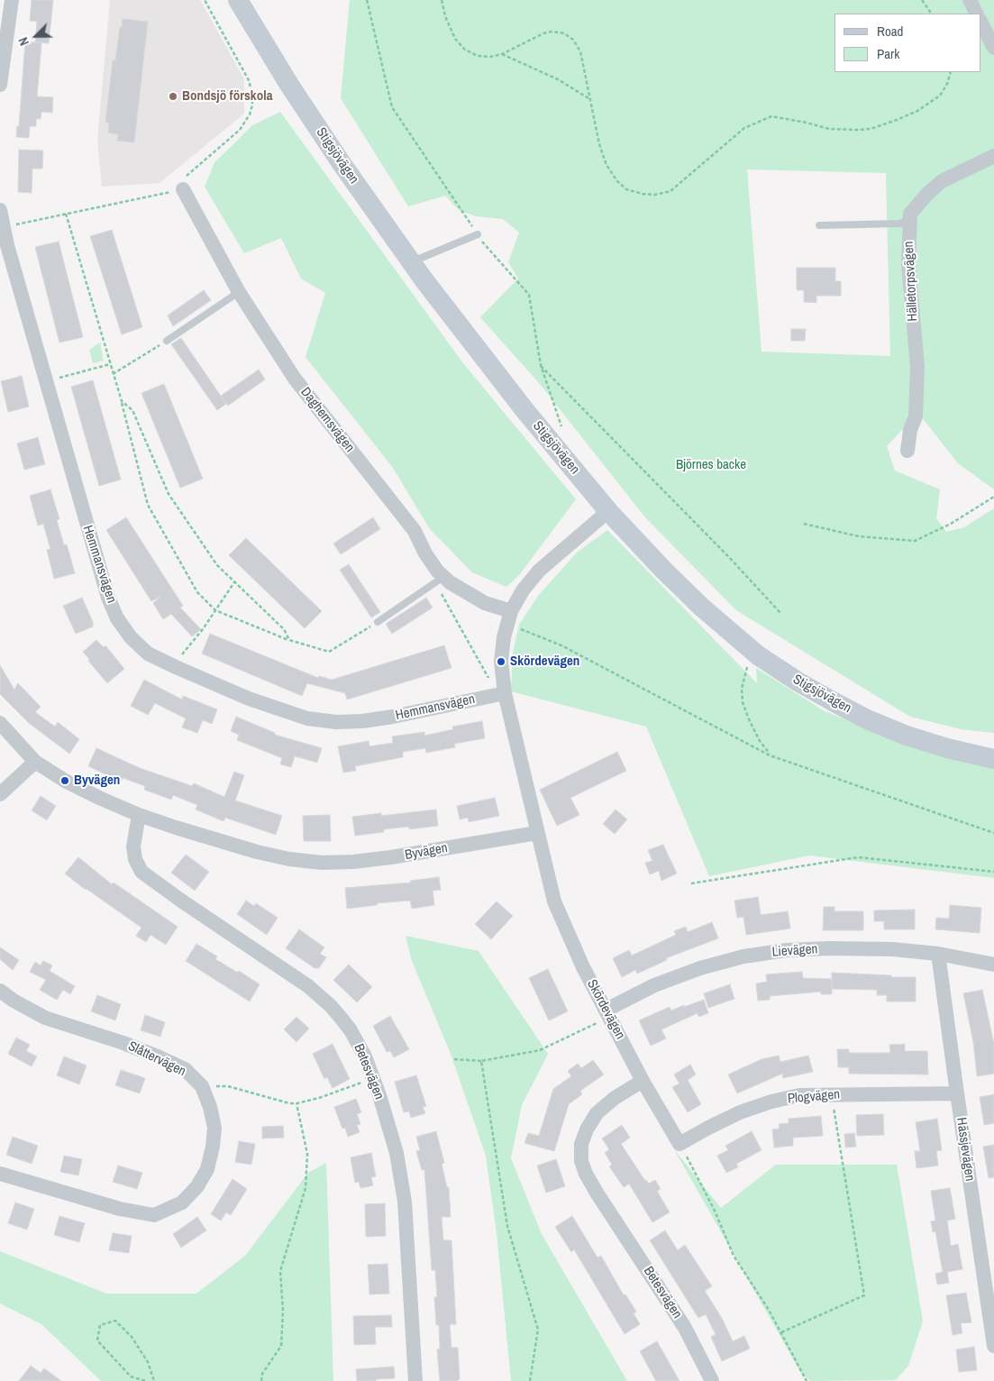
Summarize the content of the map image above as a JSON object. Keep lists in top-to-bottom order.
{
  "streets": {
    "main road": ["Stigsjövägen"],
    "street": [
      "Hälletorpsvägen",
      "Daghemsvägen",
      "Hemmansvägen",
      "Byvägen",
      "Lievägen",
      "Skördevägen",
      "Slåttervägen",
      "Betesvägen",
      "Plogvägen",
      "Hässjevägen"
    ]
  },
  "crossings": [
    ["Stigsjövägen", "Skördevägen"],
    ["Daghemsvägen", "Skördevägen"],
    ["Hemmansvägen", "Skördevägen"],
    ["Byvägen", "Skördevägen"],
    ["Byvägen", "Betesvägen"],
    ["Lievägen", "Skördevägen"],
    ["Lievägen", "Hässjevägen"],
    ["Skördevägen", "Betesvägen"],
    ["Skördevägen", "Plogvägen"],
    ["Plogvägen", "Hässjevägen"]
  ],
  "parks": ["Björnes backe"],
  "places": ["Bondsjö förskola", "Skördevägen", "Byvägen"],
  "legend": ["Road", "Park"],
  "north": "bottom left"
}
